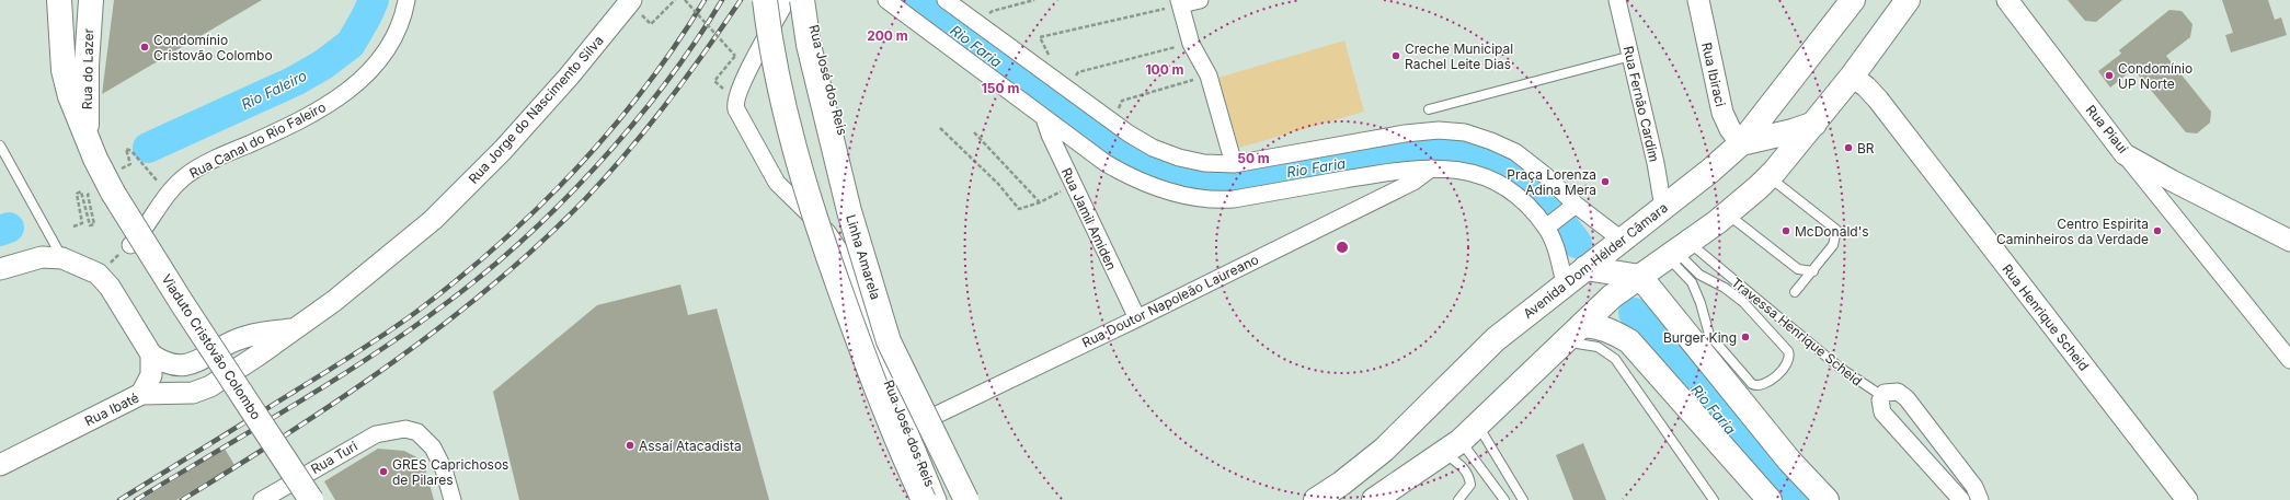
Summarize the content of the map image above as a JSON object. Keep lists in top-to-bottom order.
{
  "streets": {
    "main road": [
      "Rua do Lazer",
      "Linha Amarela",
      "Avenida Dom Hélder Câmara",
      "Viaduto Cristóvão Colombo"
    ],
    "street": [
      "Rua Ibiraci",
      "Rua José dos Reis",
      "Rua Fernão Cardim",
      "Rua Jorge do Nascimento Silva",
      "Rua Piauí",
      "Rua Canal do Rio Faleiro",
      "Rua Jamil Amiden",
      "Rua Doutor Napoleão Laureano",
      "Rua Henrique Scheid",
      "Rua Ibaté",
      "Rua Turi"
    ],
    "lane": ["Travessa Henrique Scheid"]
  },
  "crossings": [
    ["Rua do Lazer", "Viaduto Cristóvão Colombo"],
    ["Rua Ibiraci", "Avenida Dom Hélder Câmara"],
    ["Rua José dos Reis", "Linha Amarela"],
    ["Rua José dos Reis", "Rua Doutor Napoleão Laureano"],
    ["Rua Fernão Cardim", "Avenida Dom Hélder Câmara"],
    ["Rua Jorge do Nascimento Silva", "Rua Ibaté"],
    ["Rua Jamil Amiden", "Rua Doutor Napoleão Laureano"]
  ],
  "water": ["Rio Faria", "Rio Faleiro"],
  "places": [
    "Condomínio Cristovão Colombo",
    "Creche Municipal Rachel Leite Dias",
    "Condomínio UP Norte",
    "BR",
    "Praça Lorenza Adina Mera",
    "McDonald's",
    "Centro Espirita Caminheiros da Verdade",
    "Burger King",
    "Assaí Atacadista",
    "GRES Caprichosos de Pilares"
  ],
  "rings": [
    "200 m",
    "100 m",
    "150 m",
    "50 m"
  ]
}
